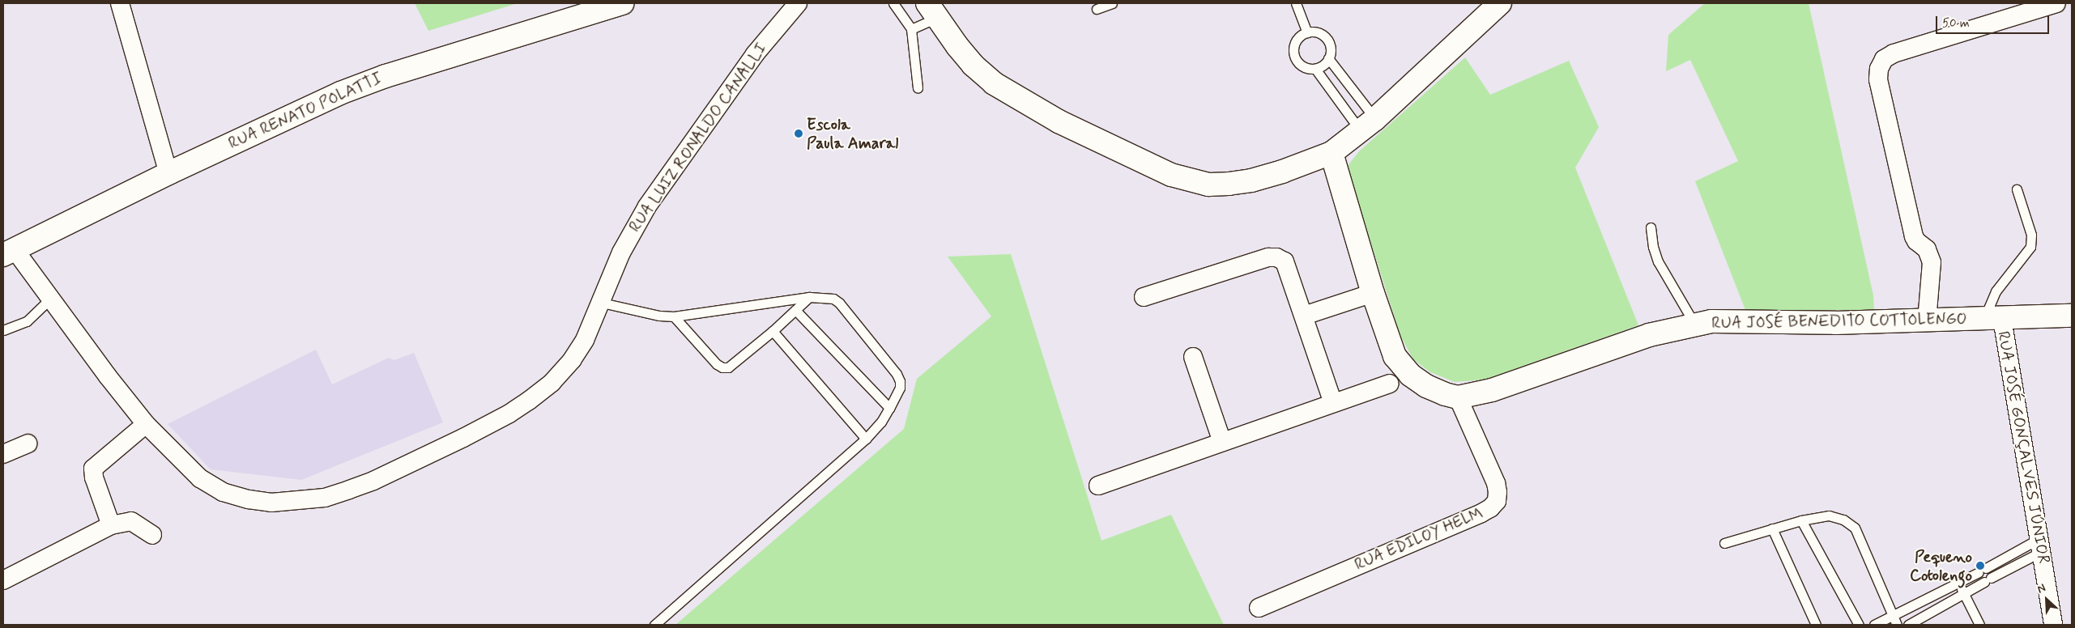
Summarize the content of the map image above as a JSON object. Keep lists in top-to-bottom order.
{
  "streets": {
    "main road": ["RUA RENATO POLATTI", "RUA JOSÉ BENEDITO COTTOLENGO"],
    "street": ["RUA LUIZ RONALDO CANALLI", "RUA JOSÉ GONÇALVES JÚNIOR", "RUA EDILOY HELM"]
  },
  "crossings": [
    ["RUA RENATO POLATTI", "RUA LUIZ RONALDO CANALLI"],
    ["RUA JOSÉ BENEDITO COTTOLENGO", "RUA JOSÉ GONÇALVES JÚNIOR"],
    ["RUA JOSÉ BENEDITO COTTOLENGO", "RUA EDILOY HELM"]
  ],
  "places": ["Escola Paula Amaral", "Pequeno Cotolengo"],
  "scale_bar": "50 m",
  "north": "top left"
}
